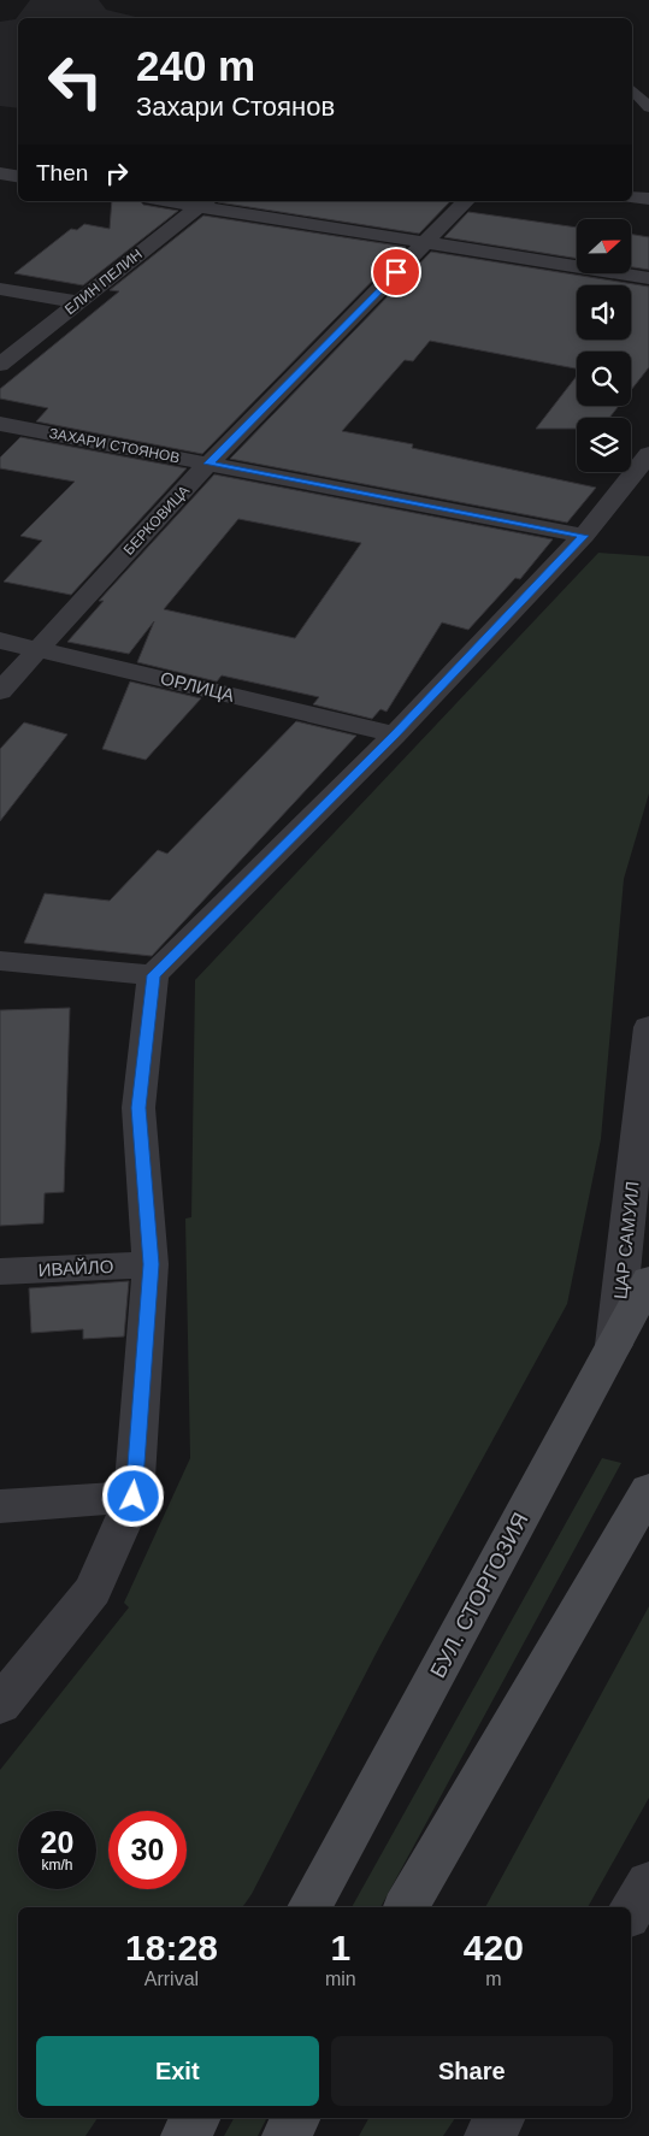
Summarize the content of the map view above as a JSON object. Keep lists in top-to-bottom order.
{
  "streets": {
    "main road": ["БУЛ. СТОРГОЗИЯ"],
    "street": [
      "ЕЛИН ПЕЛИН",
      "ЗАХАРИ СТОЯНОВ",
      "БЕРКОВИЦА",
      "ОРЛИЦА",
      "ЦАР САМУИЛ",
      "ИВАЙЛО"
    ]
  },
  "crossings": [
    ["ЗАХАРИ СТОЯНОВ", "БЕРКОВИЦА"],
    ["БЕРКОВИЦА", "ОРЛИЦА"],
    ["ЦАР САМУИЛ", "БУЛ. СТОРГОЗИЯ"]
  ],
  "north": "right",
  "page": {
    "turn": ["240 m", "Захари Стоянов"],
    "then": "Then",
    "speed": "20 km/h",
    "limit": "30",
    "eta": [
      "18:28",
      "Arrival",
      "1",
      "min",
      "420",
      "m"
    ],
    "buttons": ["Exit", "Share"]
  }
}
